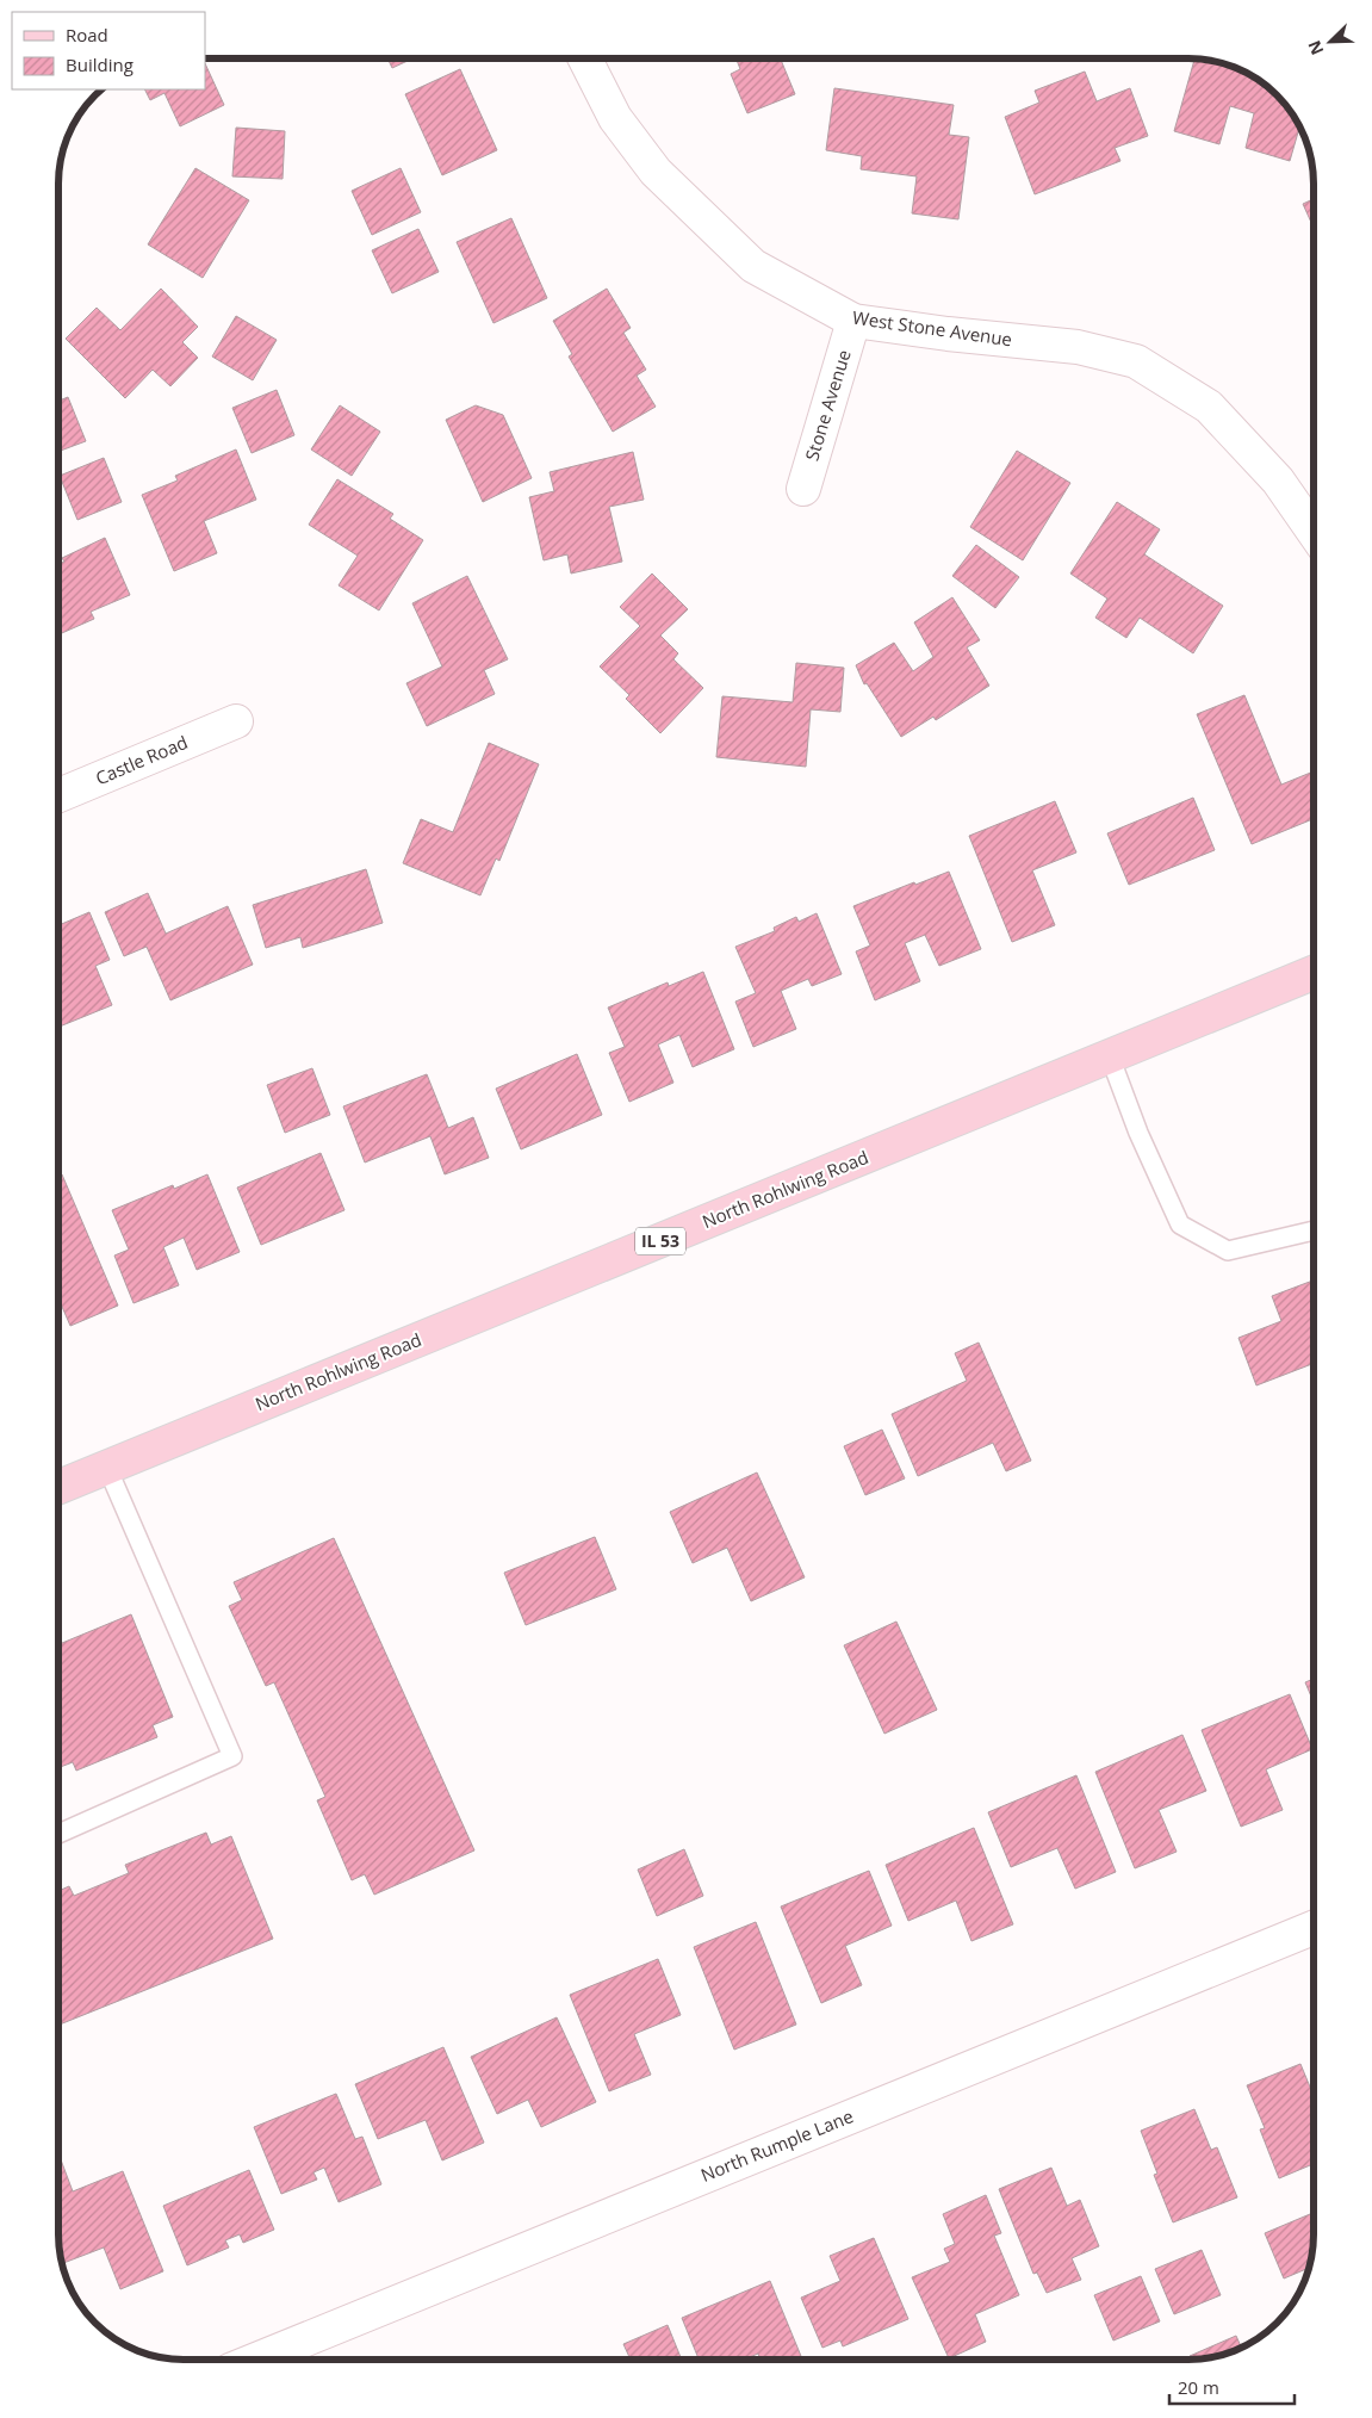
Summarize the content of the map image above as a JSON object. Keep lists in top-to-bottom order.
{
  "streets": {
    "main road": ["North Rohlwing Road", "IL 53"],
    "street": [
      "West Stone Avenue",
      "Stone Avenue",
      "Castle Road",
      "North Rumple Lane"
    ]
  },
  "crossings": [
    ["West Stone Avenue", "Stone Avenue"]
  ],
  "legend": ["Road", "Building"],
  "scale_bar": "20 m",
  "north": "bottom left"
}
